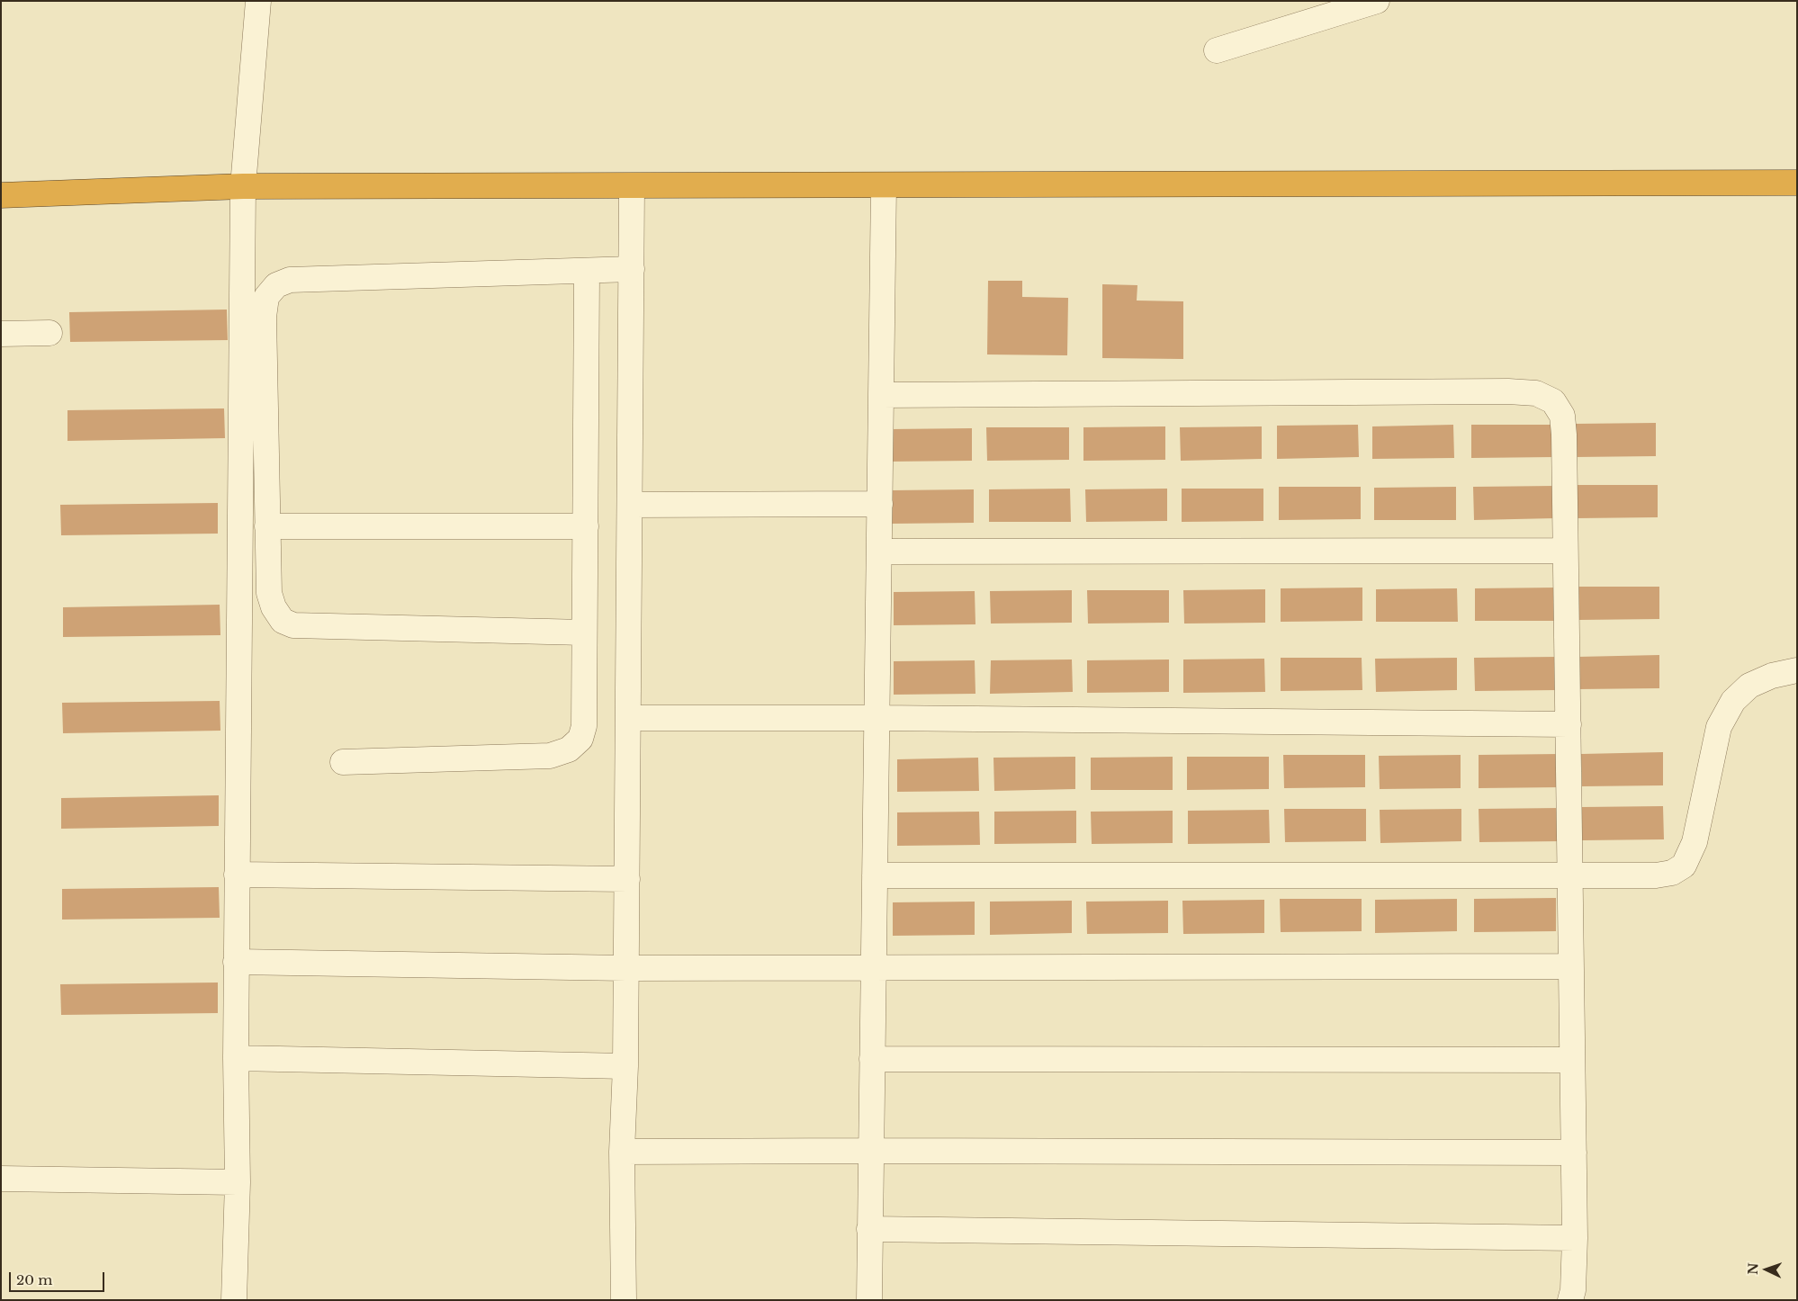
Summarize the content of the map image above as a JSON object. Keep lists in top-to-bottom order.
{
  "scale_bar": "20 m",
  "north": "left"
}
